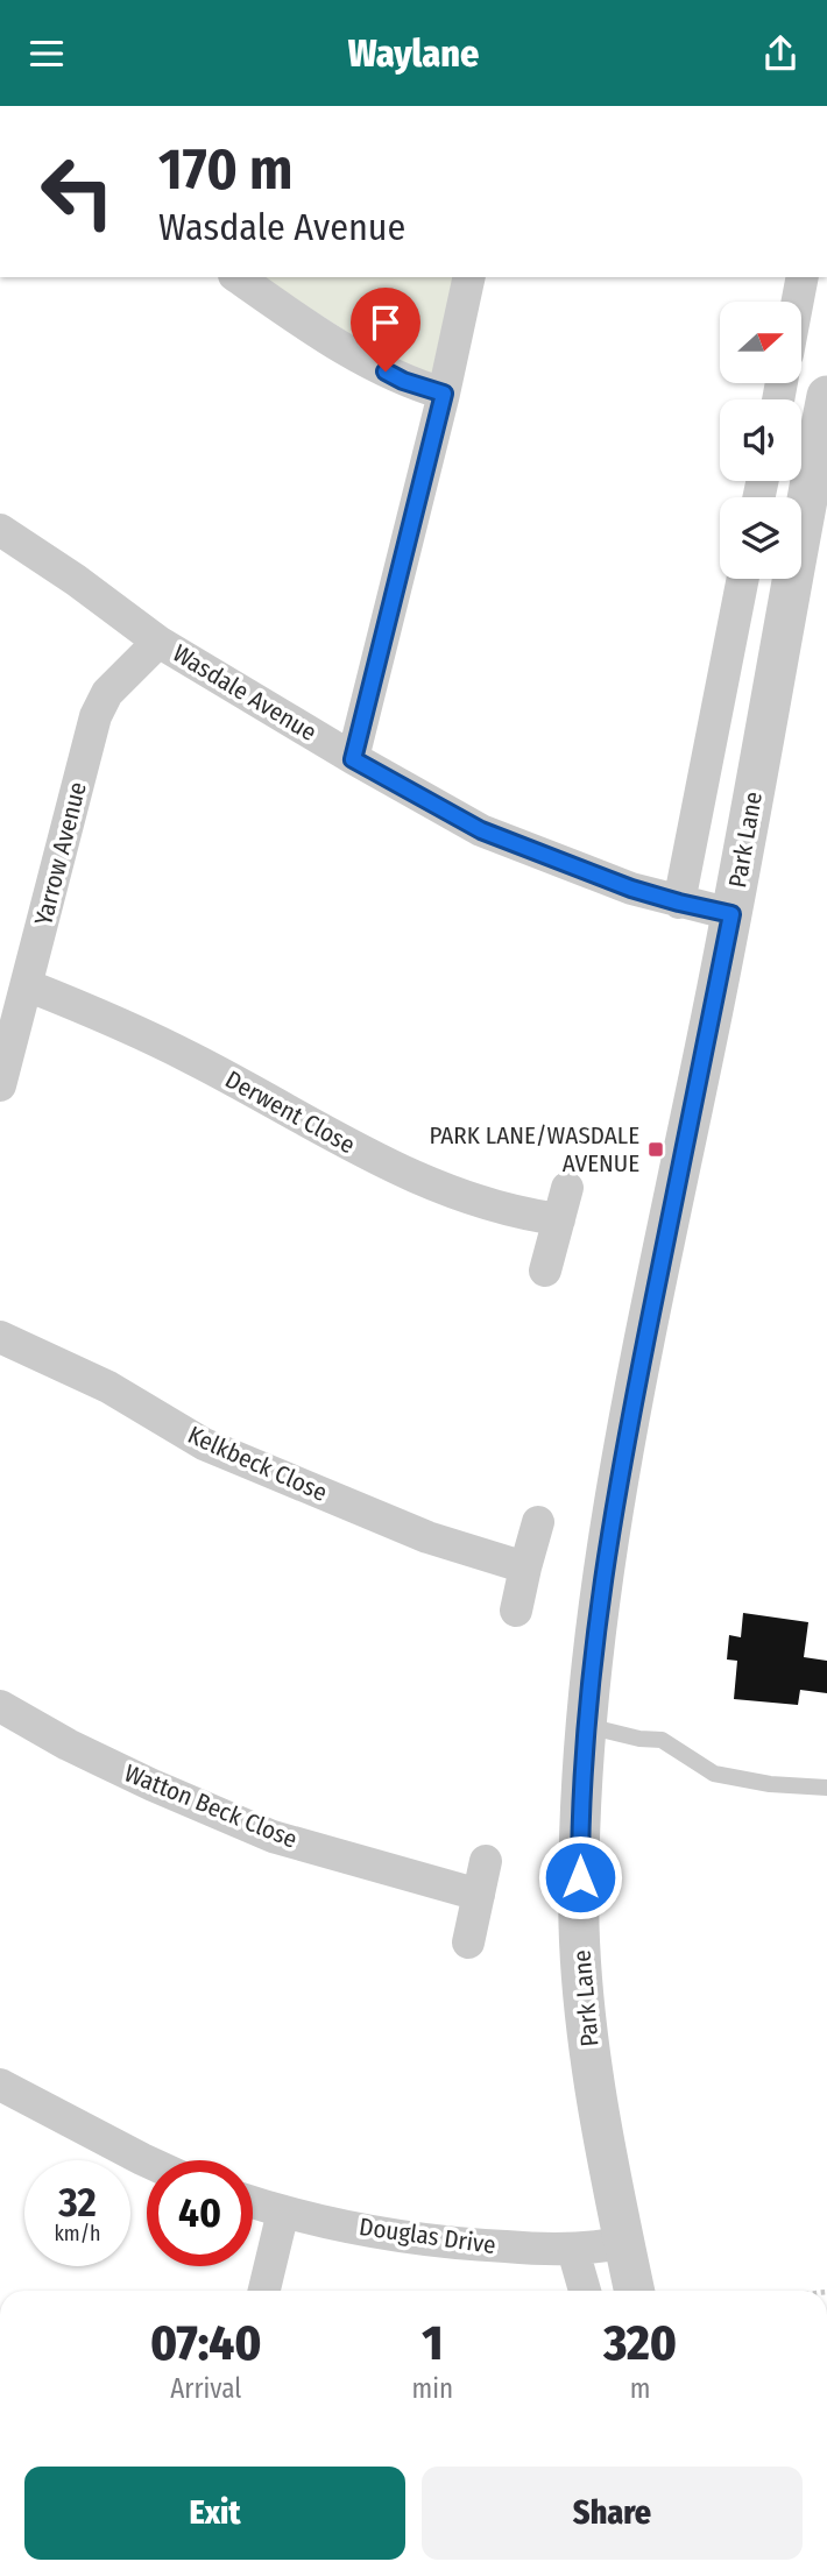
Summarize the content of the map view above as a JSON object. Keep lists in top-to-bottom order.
{
  "streets": {
    "street": [
      "Wasdale Avenue",
      "Park Lane",
      "Yarrow Avenue",
      "Derwent Close",
      "Kelkbeck Close",
      "Watton Beck Close",
      "Douglas Drive"
    ]
  },
  "crossings": [
    ["Wasdale Avenue", "Park Lane"],
    ["Wasdale Avenue", "Yarrow Avenue"],
    ["Park Lane", "Douglas Drive"],
    ["Yarrow Avenue", "Derwent Close"]
  ],
  "places": {
    "transit": ["PARK LANE/WASDALE AVENUE"]
  },
  "north": "right",
  "page": {
    "header": "Waylane",
    "turn": ["170 m", "Wasdale Avenue"],
    "speed": "32 km/h",
    "limit": "40",
    "eta": [
      "07:40",
      "Arrival",
      "1",
      "min",
      "320",
      "m"
    ],
    "buttons": ["Exit", "Share"]
  }
}
